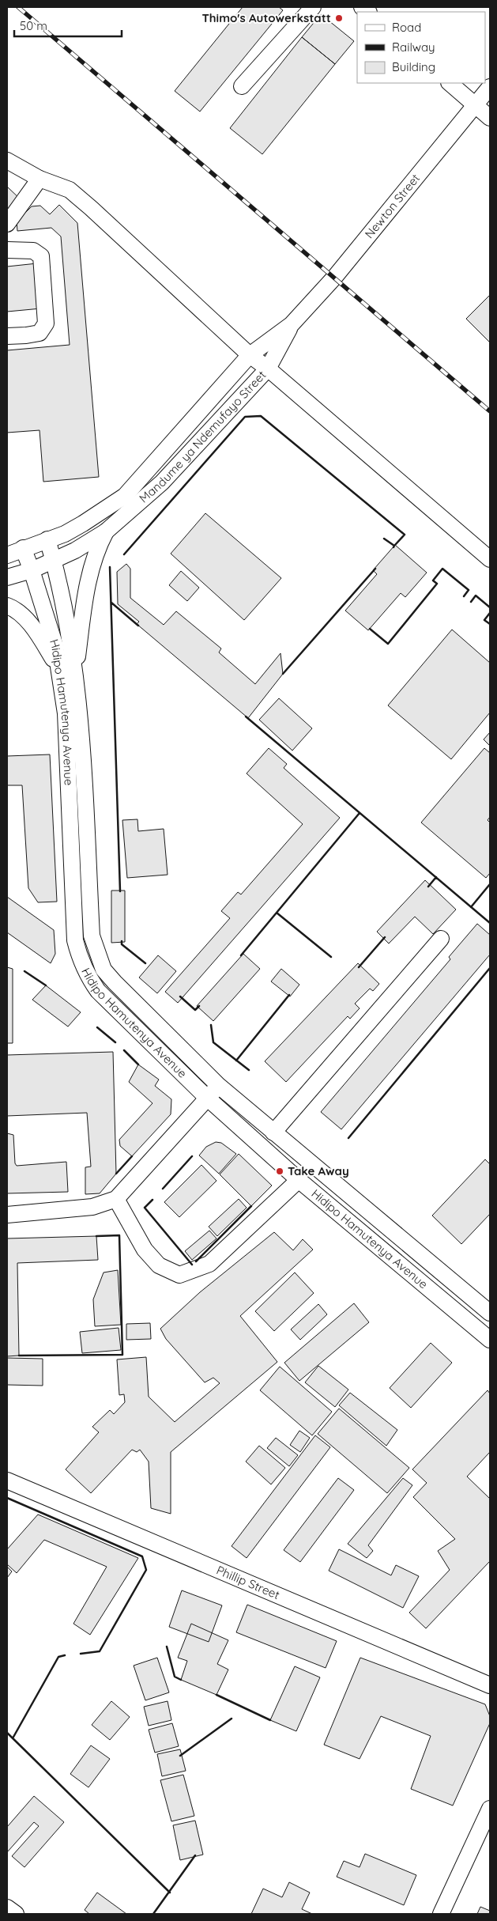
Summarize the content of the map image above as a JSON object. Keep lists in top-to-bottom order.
{
  "streets": {
    "street": [
      "Newton Street",
      "Mandume ya Ndemufayo Street",
      "Hidipo Hamutenya Avenue",
      "Phillip Street"
    ]
  },
  "crossings": [
    ["Newton Street", "Mandume ya Ndemufayo Street"],
    ["Mandume ya Ndemufayo Street", "Hidipo Hamutenya Avenue"]
  ],
  "places": ["Thimo's Autowerkstatt", "Take Away"],
  "legend": ["Road", "Railway", "Building"],
  "scale_bar": "50 m"
}
